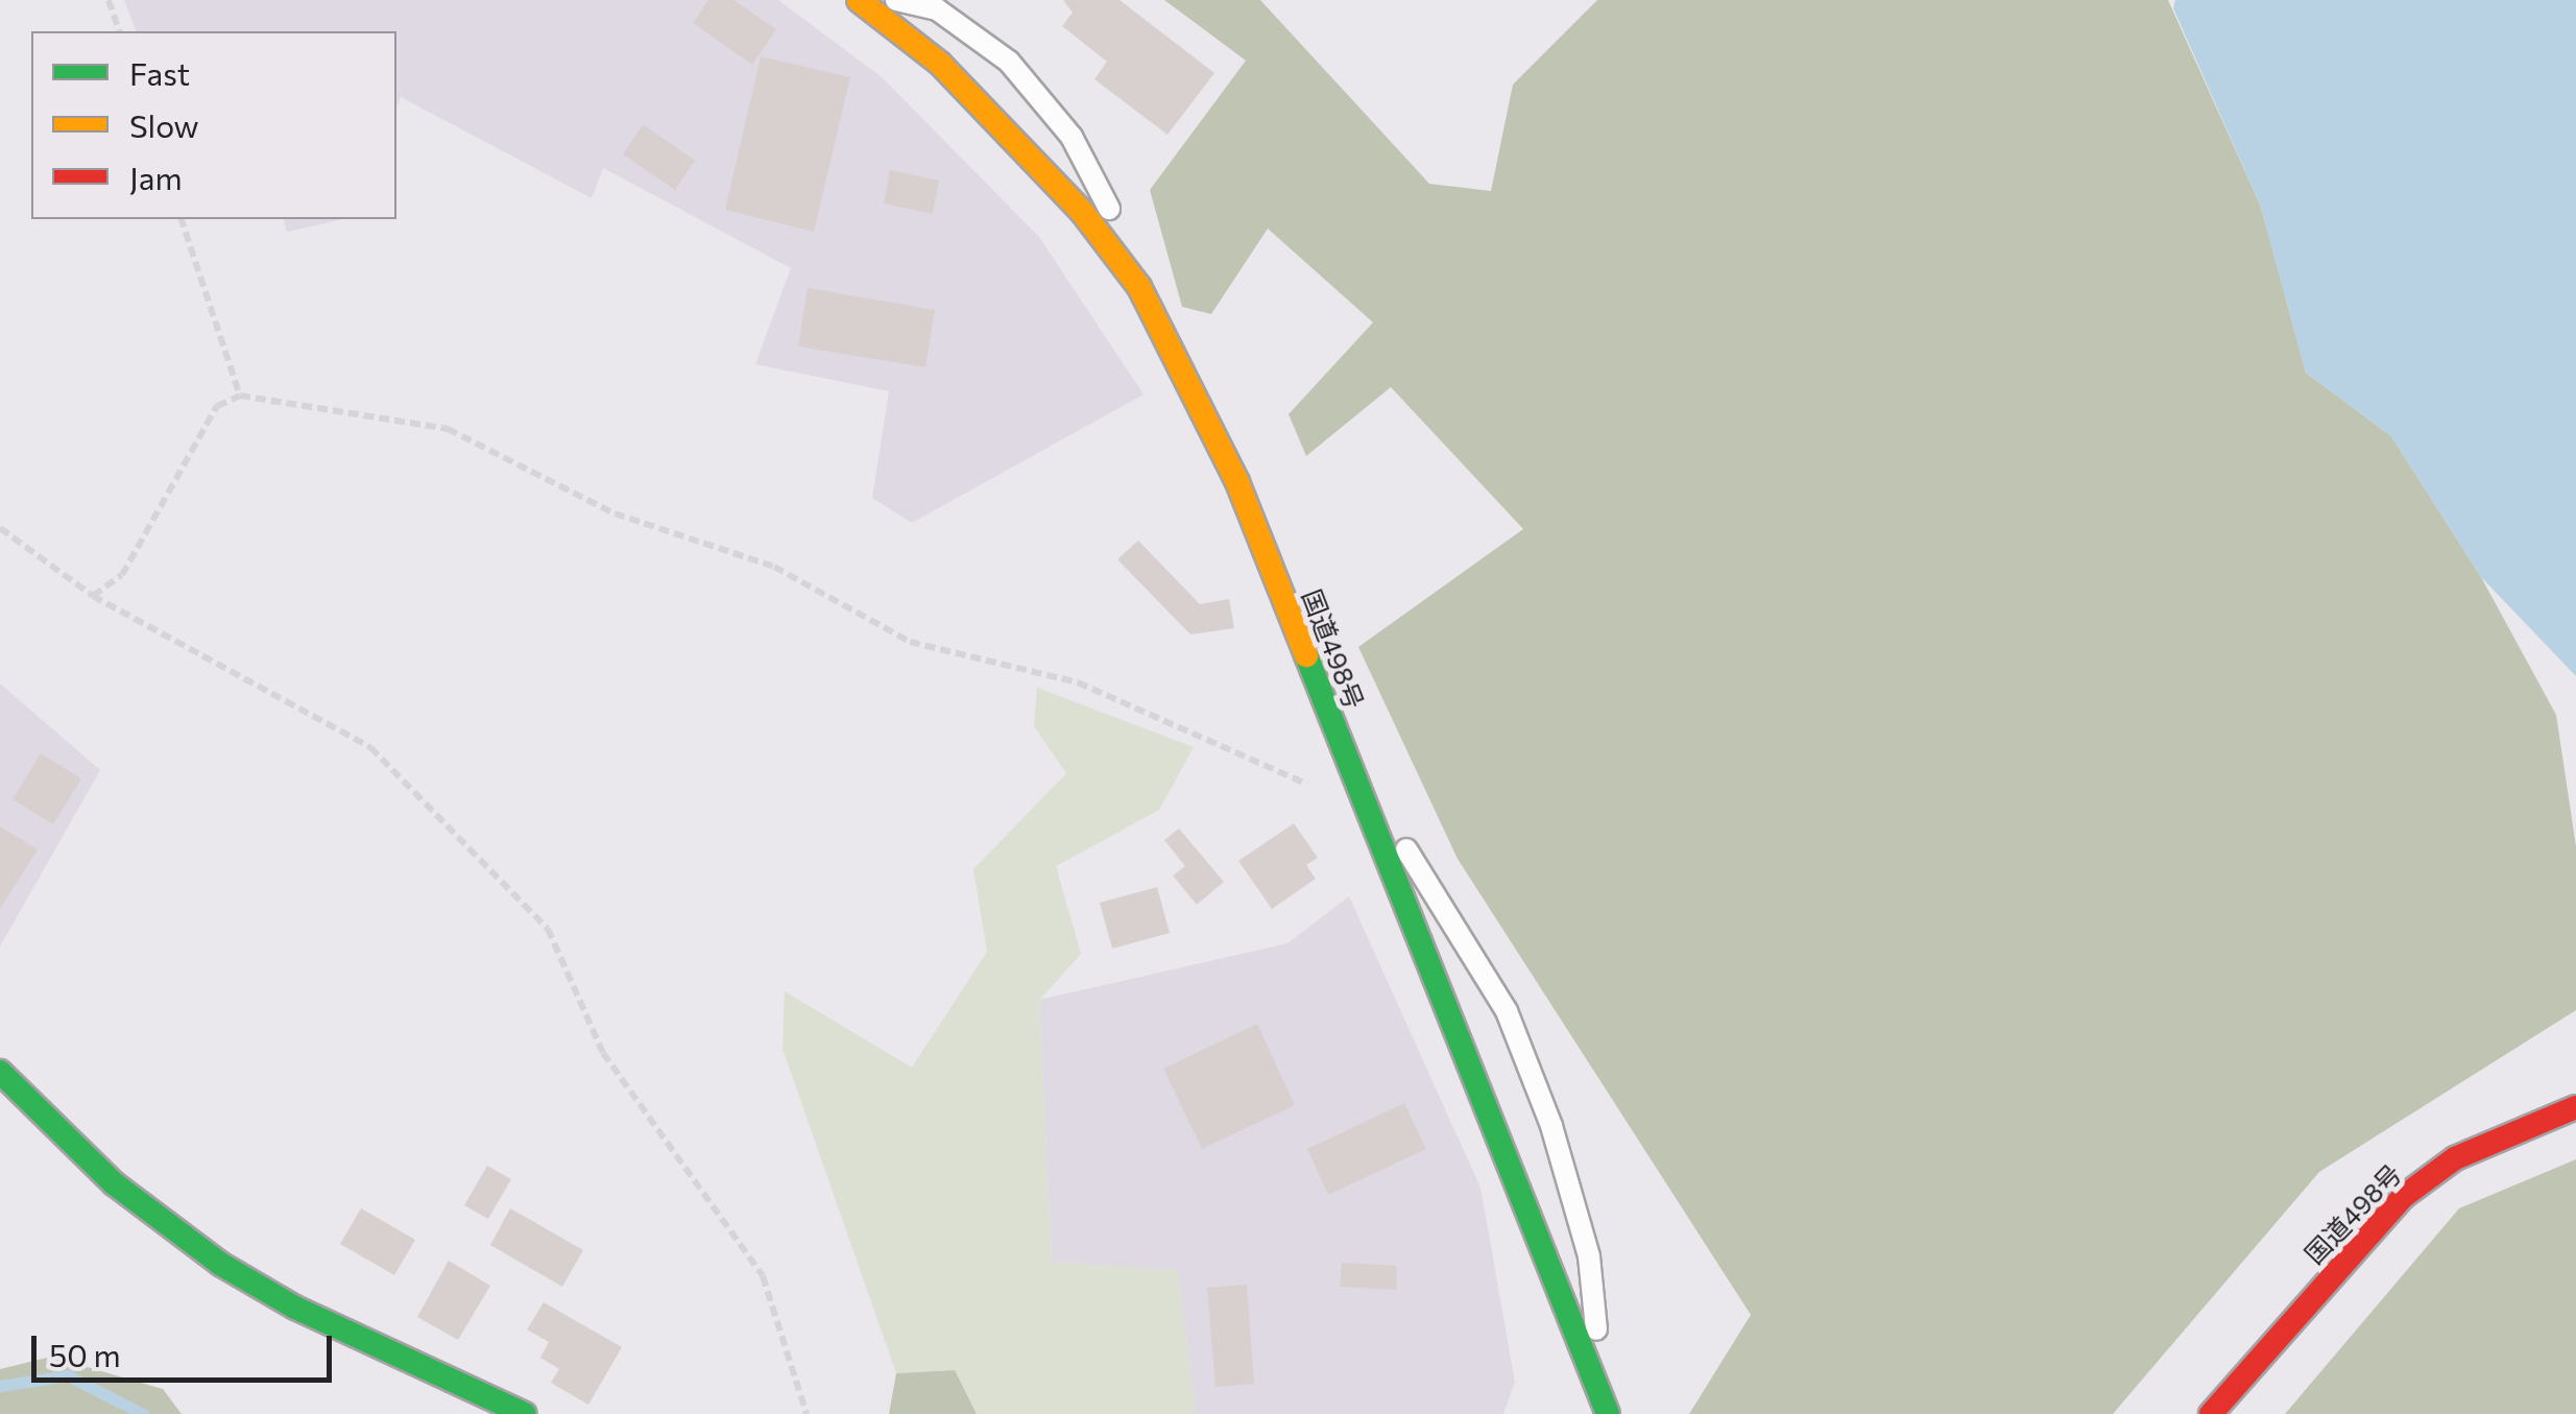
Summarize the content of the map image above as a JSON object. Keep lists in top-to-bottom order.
{
  "streets": {
    "main road": ["国道498号"]
  },
  "legend": ["Fast", "Slow", "Jam"],
  "scale_bar": "50 m"
}
